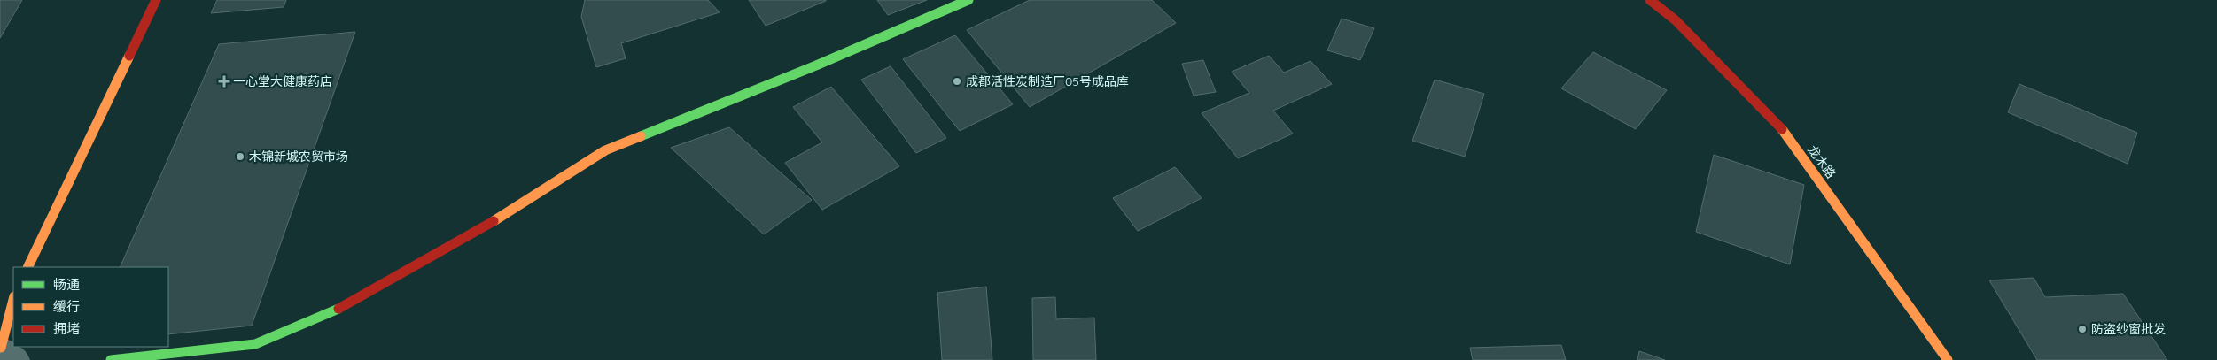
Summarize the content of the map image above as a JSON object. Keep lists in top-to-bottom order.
{
  "streets": {
    "street": ["龙木路"]
  },
  "places": {
    "health": ["一心堂大健康药店"],
    "other": ["成都活性炭制造厂05号成品库", "木锦新城农贸市场", "防盗纱窗批发"]
  },
  "legend": ["畅通", "缓行", "拥堵"]
}
